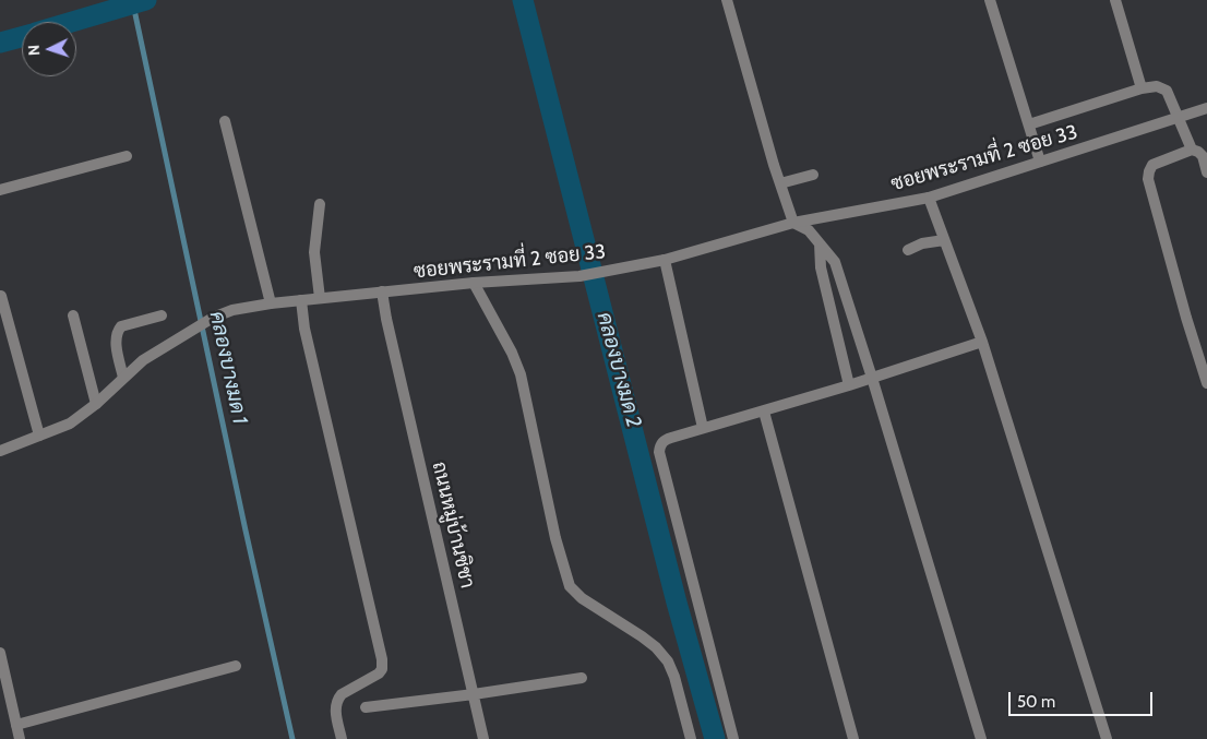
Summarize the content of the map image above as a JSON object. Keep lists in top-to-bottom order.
{
  "streets": {
    "street": ["ซอยพระรามที่ 2 ซอย 33", "ถนนหมู่บ้านชิชา"]
  },
  "crossings": [
    ["ซอยพระรามที่ 2 ซอย 33", "ถนนหมู่บ้านชิชา"]
  ],
  "water": ["คลองบางมด 1", "คลองบางมด 2"],
  "scale_bar": "50 m",
  "north": "left"
}
